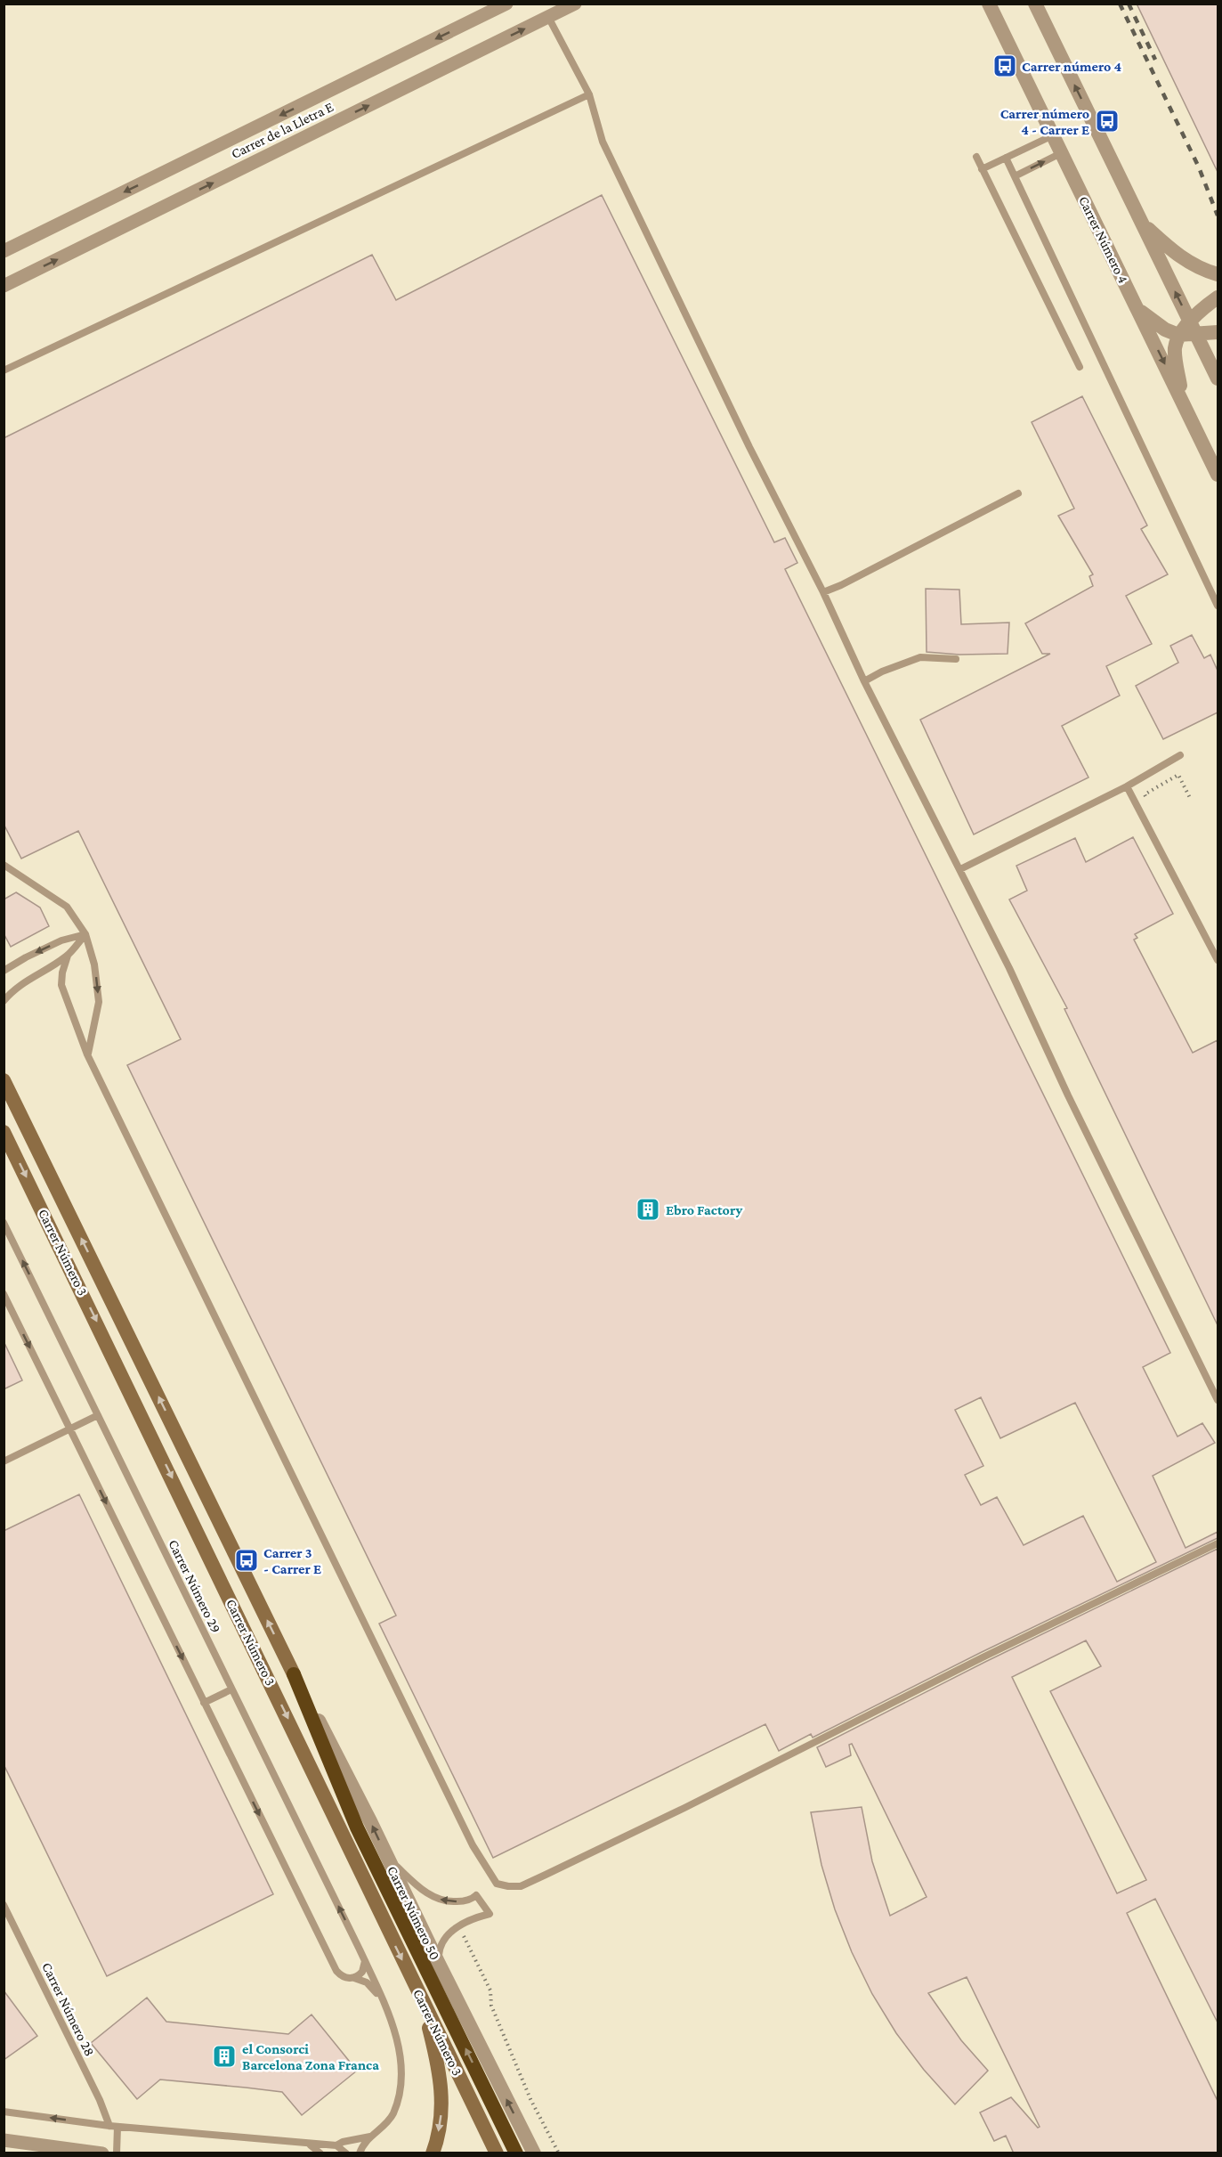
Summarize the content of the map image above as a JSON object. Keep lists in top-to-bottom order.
{
  "streets": {
    "main road": ["Carrer Número 3"],
    "street": ["Carrer de la Lletra E", "Carrer Número 4", "Carrer Número 50"],
    "lane": ["Carrer Número 29", "Carrer Número 28"]
  },
  "crossings": [
    ["Carrer Número 3", "Carrer Número 50"]
  ],
  "one_way": ["Carrer Número 50"],
  "places": {
    "bus stop": ["Carrer número 4", "Carrer número 4 - Carrer E", "Carrer 3 - Carrer E"],
    "building": ["Ebro Factory", "el Consorci Barcelona Zona Franca"]
  }
}
